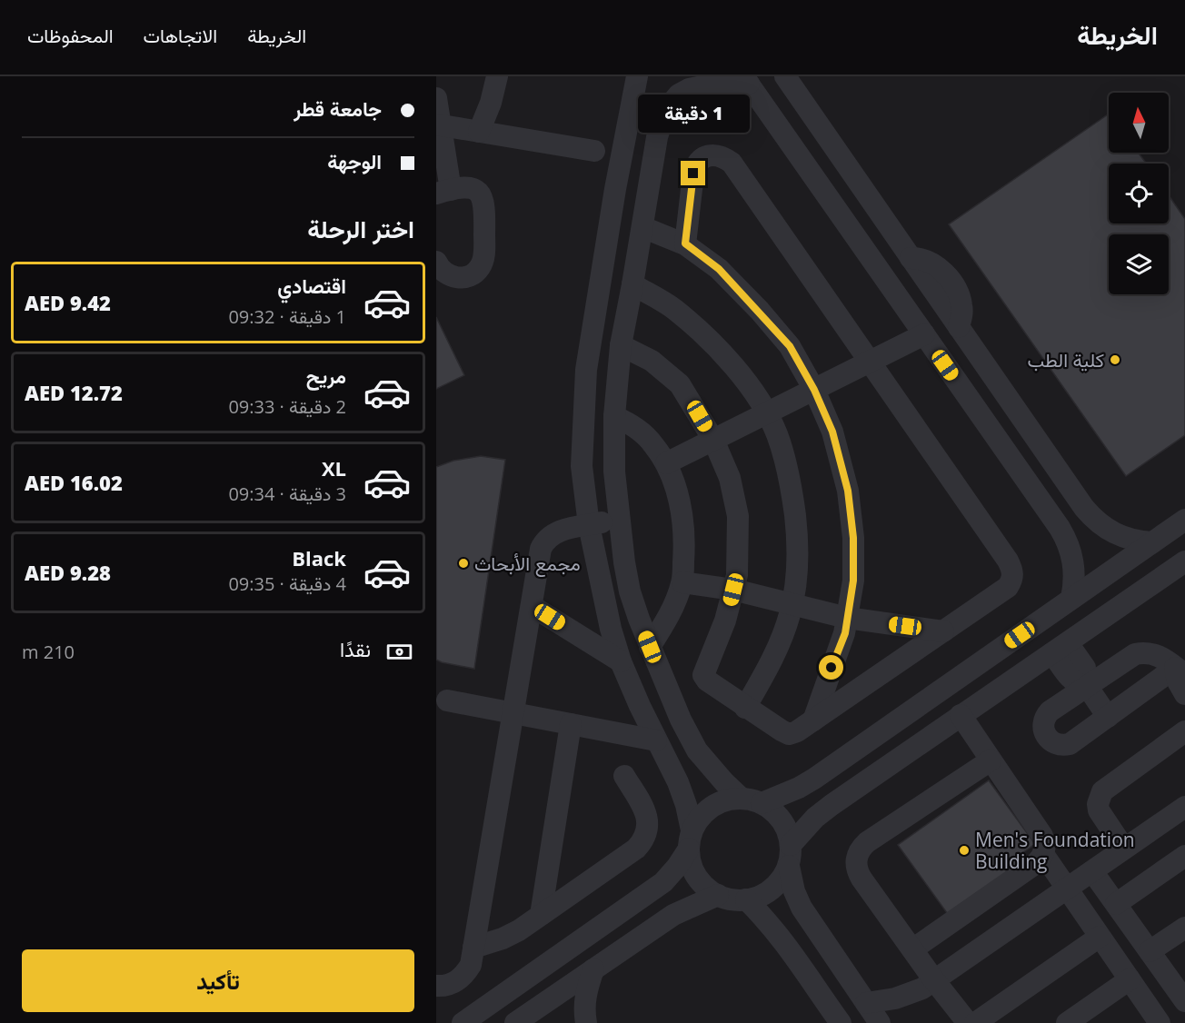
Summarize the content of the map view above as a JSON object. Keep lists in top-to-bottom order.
{
  "places": ["كلية الطب", "مجمع الأبحاث", "Men's Foundation Building"],
  "north": "top",
  "page": {
    "header": "الخريطة",
    "nav": ["الخريطة", "الاتجاهات", "المحفوظات"],
    "banner": ["جامعة قطر", "الوجهة"],
    "bubble": "1 دقيقة",
    "heading": "اختر الرحلة",
    "list": [
      {
        "name": "اقتصادي",
        "note": "1 دقيقة · 09:32",
        "value": "AED 9.42"
      },
      {
        "name": "مريح",
        "note": "2 دقيقة · 09:33",
        "value": "AED 12.72"
      },
      {
        "name": "XL",
        "note": "3 دقيقة · 09:34",
        "value": "AED 16.02"
      },
      {
        "name": "Black",
        "note": "4 دقيقة · 09:35",
        "value": "AED 9.28"
      }
    ],
    "pay": ["نقدًا", "210 m"],
    "buttons": "تأكيد"
  }
}
